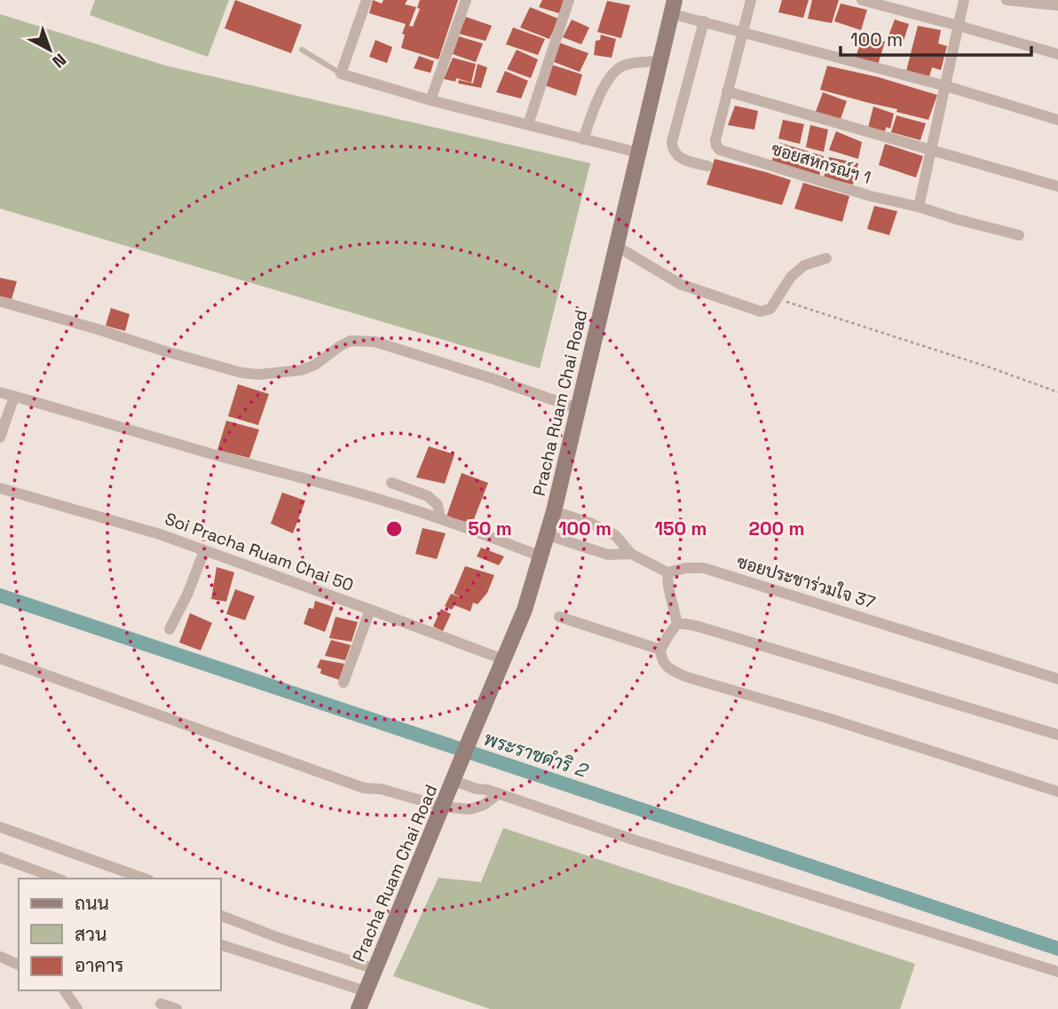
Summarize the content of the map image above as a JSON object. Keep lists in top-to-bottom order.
{
  "streets": {
    "main road": ["Pracha Ruam Chai Road"],
    "street": ["ซอยสหกรณ์ฯ 1", "Soi Pracha Ruam Chai 50", "ซอยประชาร่วมใจ 37"]
  },
  "crossings": [
    ["Pracha Ruam Chai Road", "Soi Pracha Ruam Chai 50"]
  ],
  "water": ["พระราชดำริ 2"],
  "legend": ["ถนน", "สวน", "อาคาร"],
  "scale_bar": "100 m",
  "north": "bottom right",
  "rings": [
    "50 m",
    "100 m",
    "150 m",
    "200 m"
  ]
}
